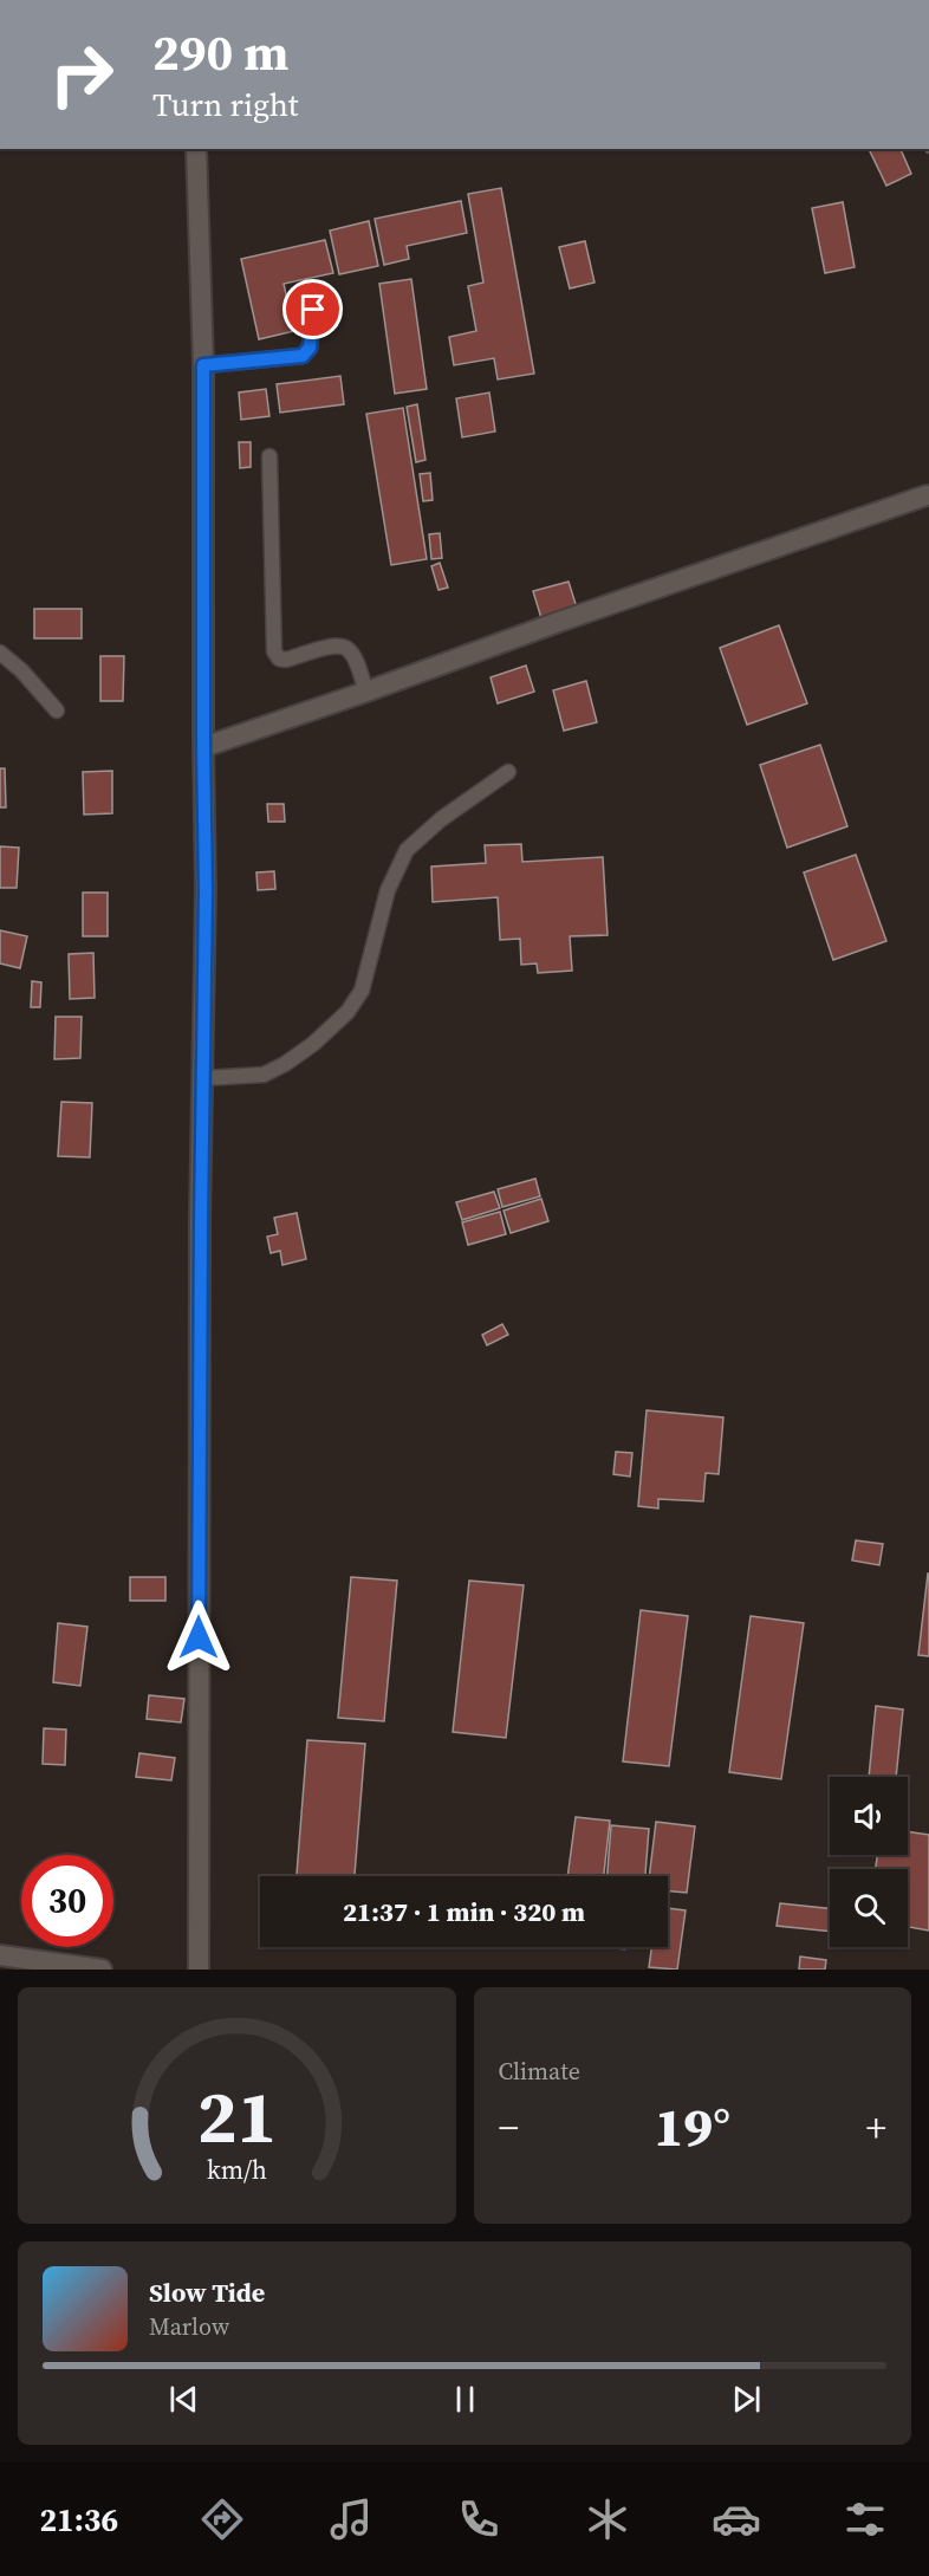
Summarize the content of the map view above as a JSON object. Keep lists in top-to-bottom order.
{
  "page": {
    "turn": ["290 m", "Turn right"],
    "limit": "30",
    "trip": "21:37 · 1 min · 320 m",
    "tile": "Climate",
    "heat": ["−", "19°", "+"],
    "song": ["Slow Tide", "Marlow"],
    "tabs": "21:36",
    "gauge": ["21", "km/h"]
  }
}
